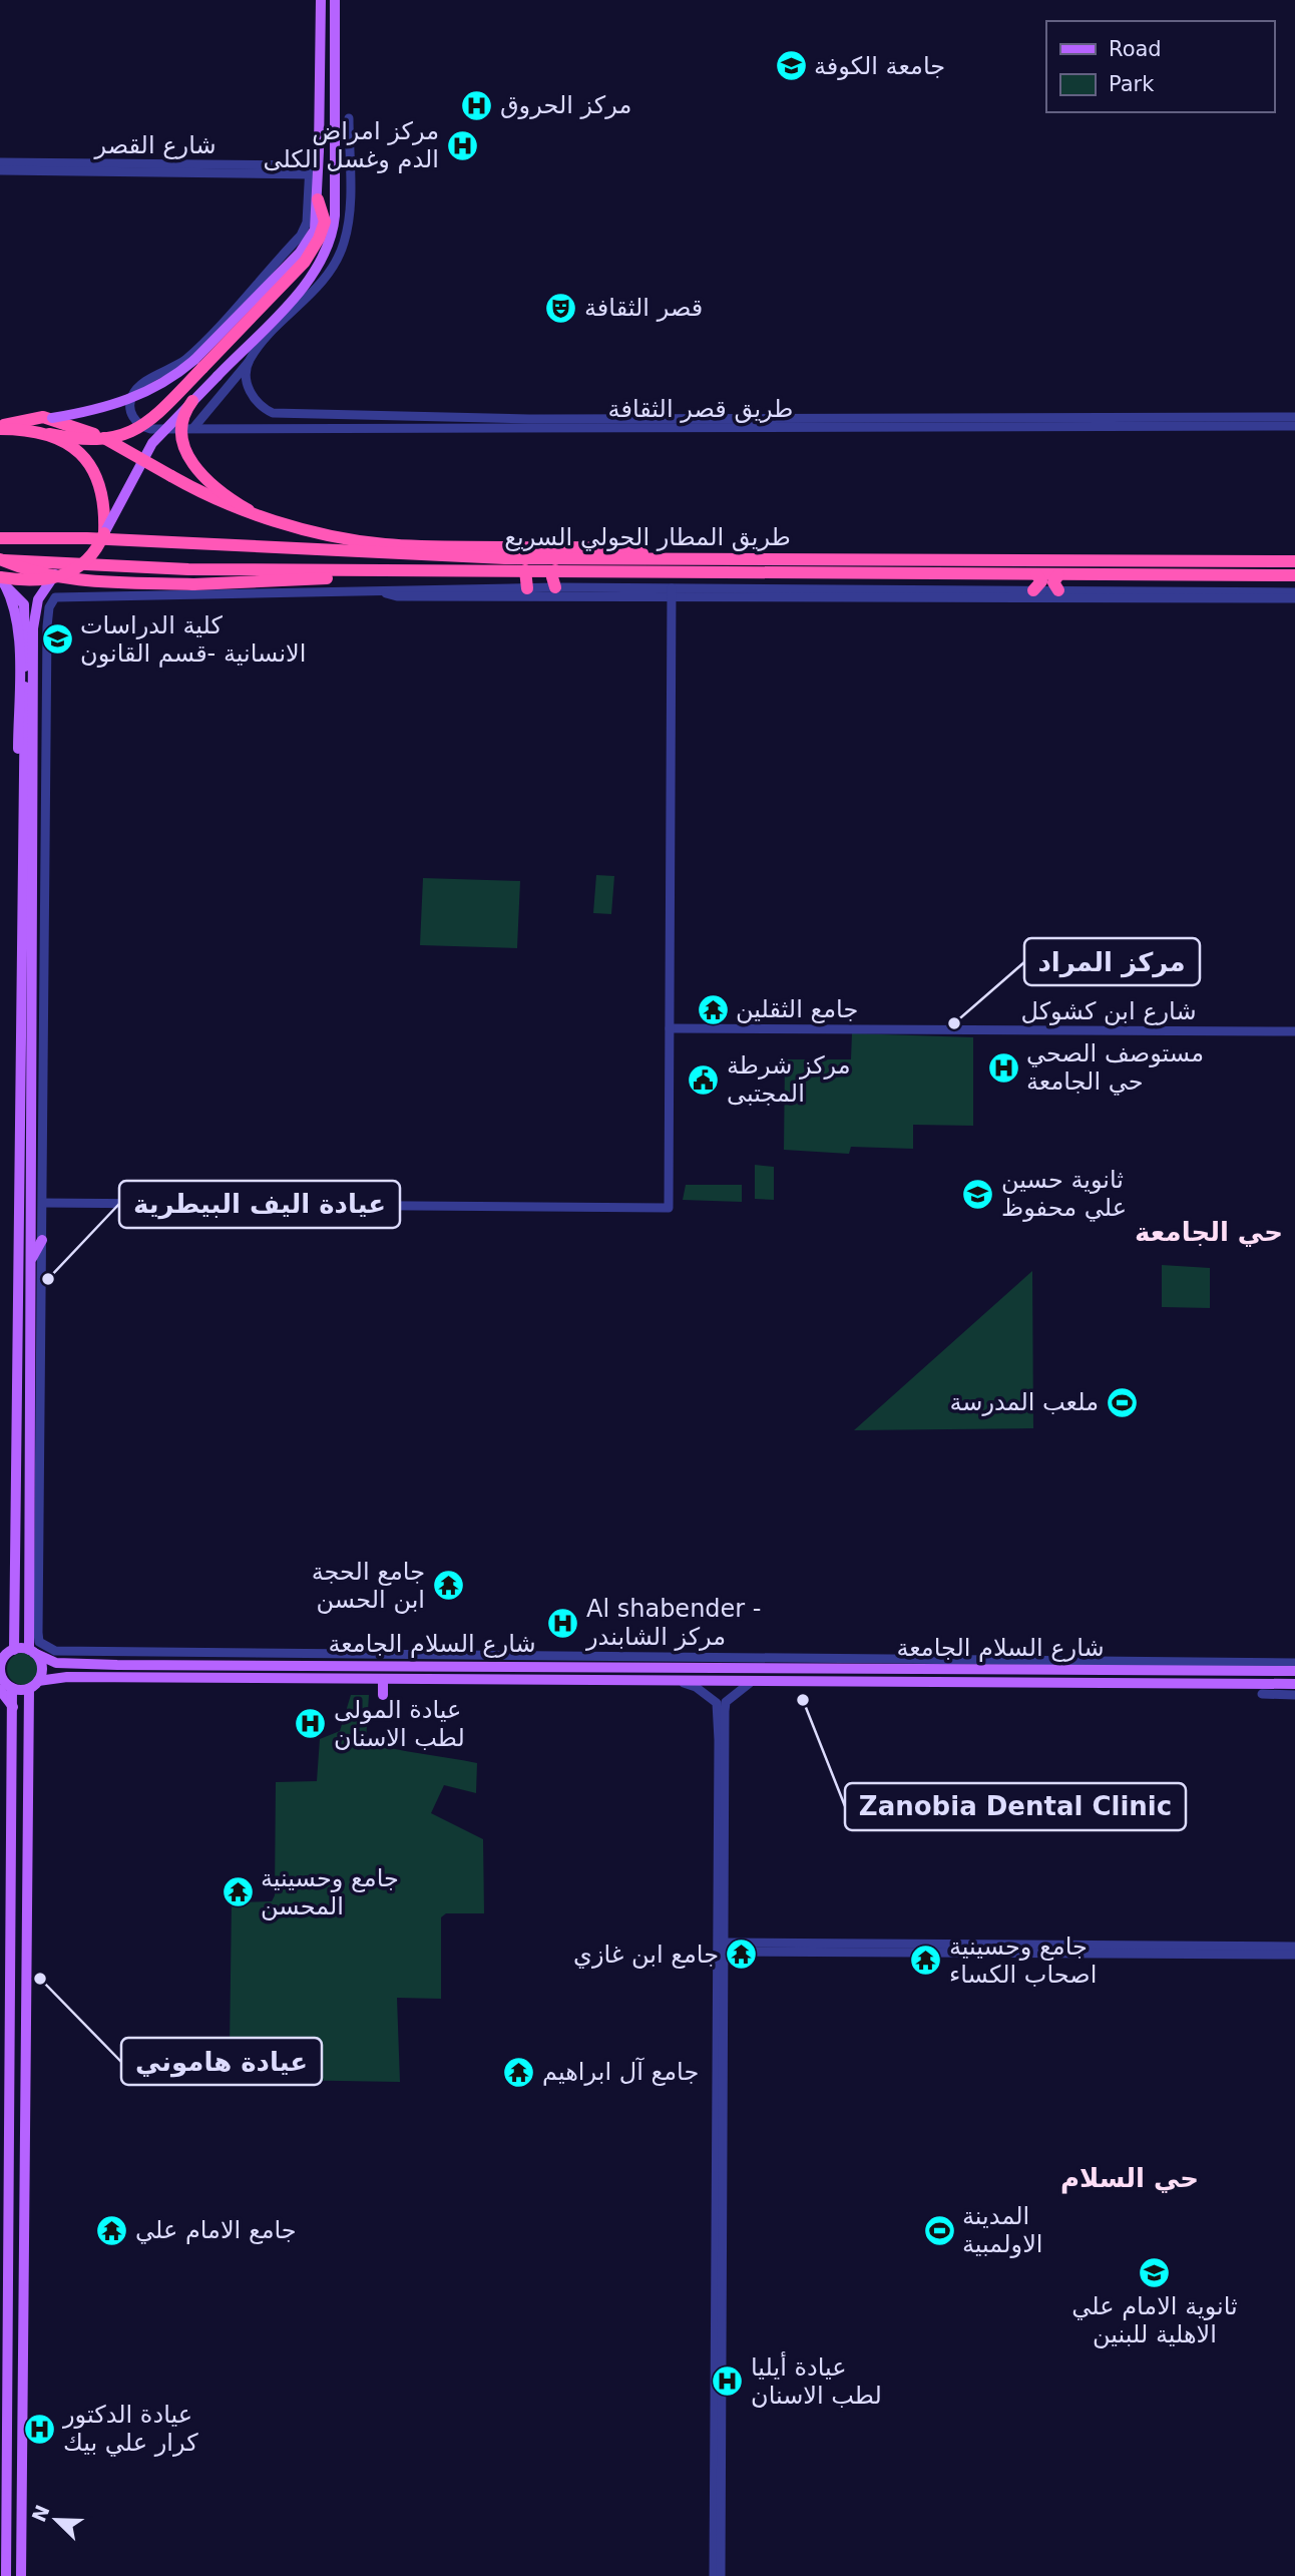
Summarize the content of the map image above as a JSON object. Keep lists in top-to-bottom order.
{
  "streets": {
    "highway": ["طريق المطار الحولي السريع"],
    "main road": ["شارع السلام الجامعة"],
    "street": ["شارع القصر", "طريق قصر الثقافة", "شارع ابن كشوكل"]
  },
  "crossings": [
    ["شارع القصر", "طريق قصر الثقافة"]
  ],
  "districts": ["حي الجامعة", "حي السلام"],
  "places": {
    "school or university": [
      "جامعة الكوفة",
      "كلية الدراسات الانسانية -قسم القانون",
      "ثانوية حسين علي محفوظ",
      "ثانوية الامام علي الاهلية للبنين"
    ],
    "hospital": [
      "مركز الحروق",
      "مركز امراض الدم وغسل الكلى",
      "مستوصف الصحي حي الجامعة",
      "Al shabender - مركز الشابندر",
      "عيادة المولى لطب الاسنان",
      "عيادة أيليا لطب الاسنان",
      "عيادة الدكتور كرار علي بيك"
    ],
    "theatre": ["قصر الثقافة"],
    "temple": [
      "جامع الثقلين",
      "جامع الحجة ابن الحسن",
      "جامع وحسينية المحسن",
      "جامع ابن غازي",
      "جامع وحسينية اصحاب الكساء",
      "جامع آل ابراهيم",
      "جامع الامام علي"
    ],
    "other": [
      "مركز المراد",
      "عيادة اليف البيطرية",
      "Zanobia Dental Clinic",
      "عيادة هاموني"
    ],
    "public building": ["مركز شرطة المجتبى"],
    "sports": ["ملعب المدرسة", "المدينة الاولمبية"]
  },
  "legend": ["Road", "Park"],
  "north": "top left"
}
